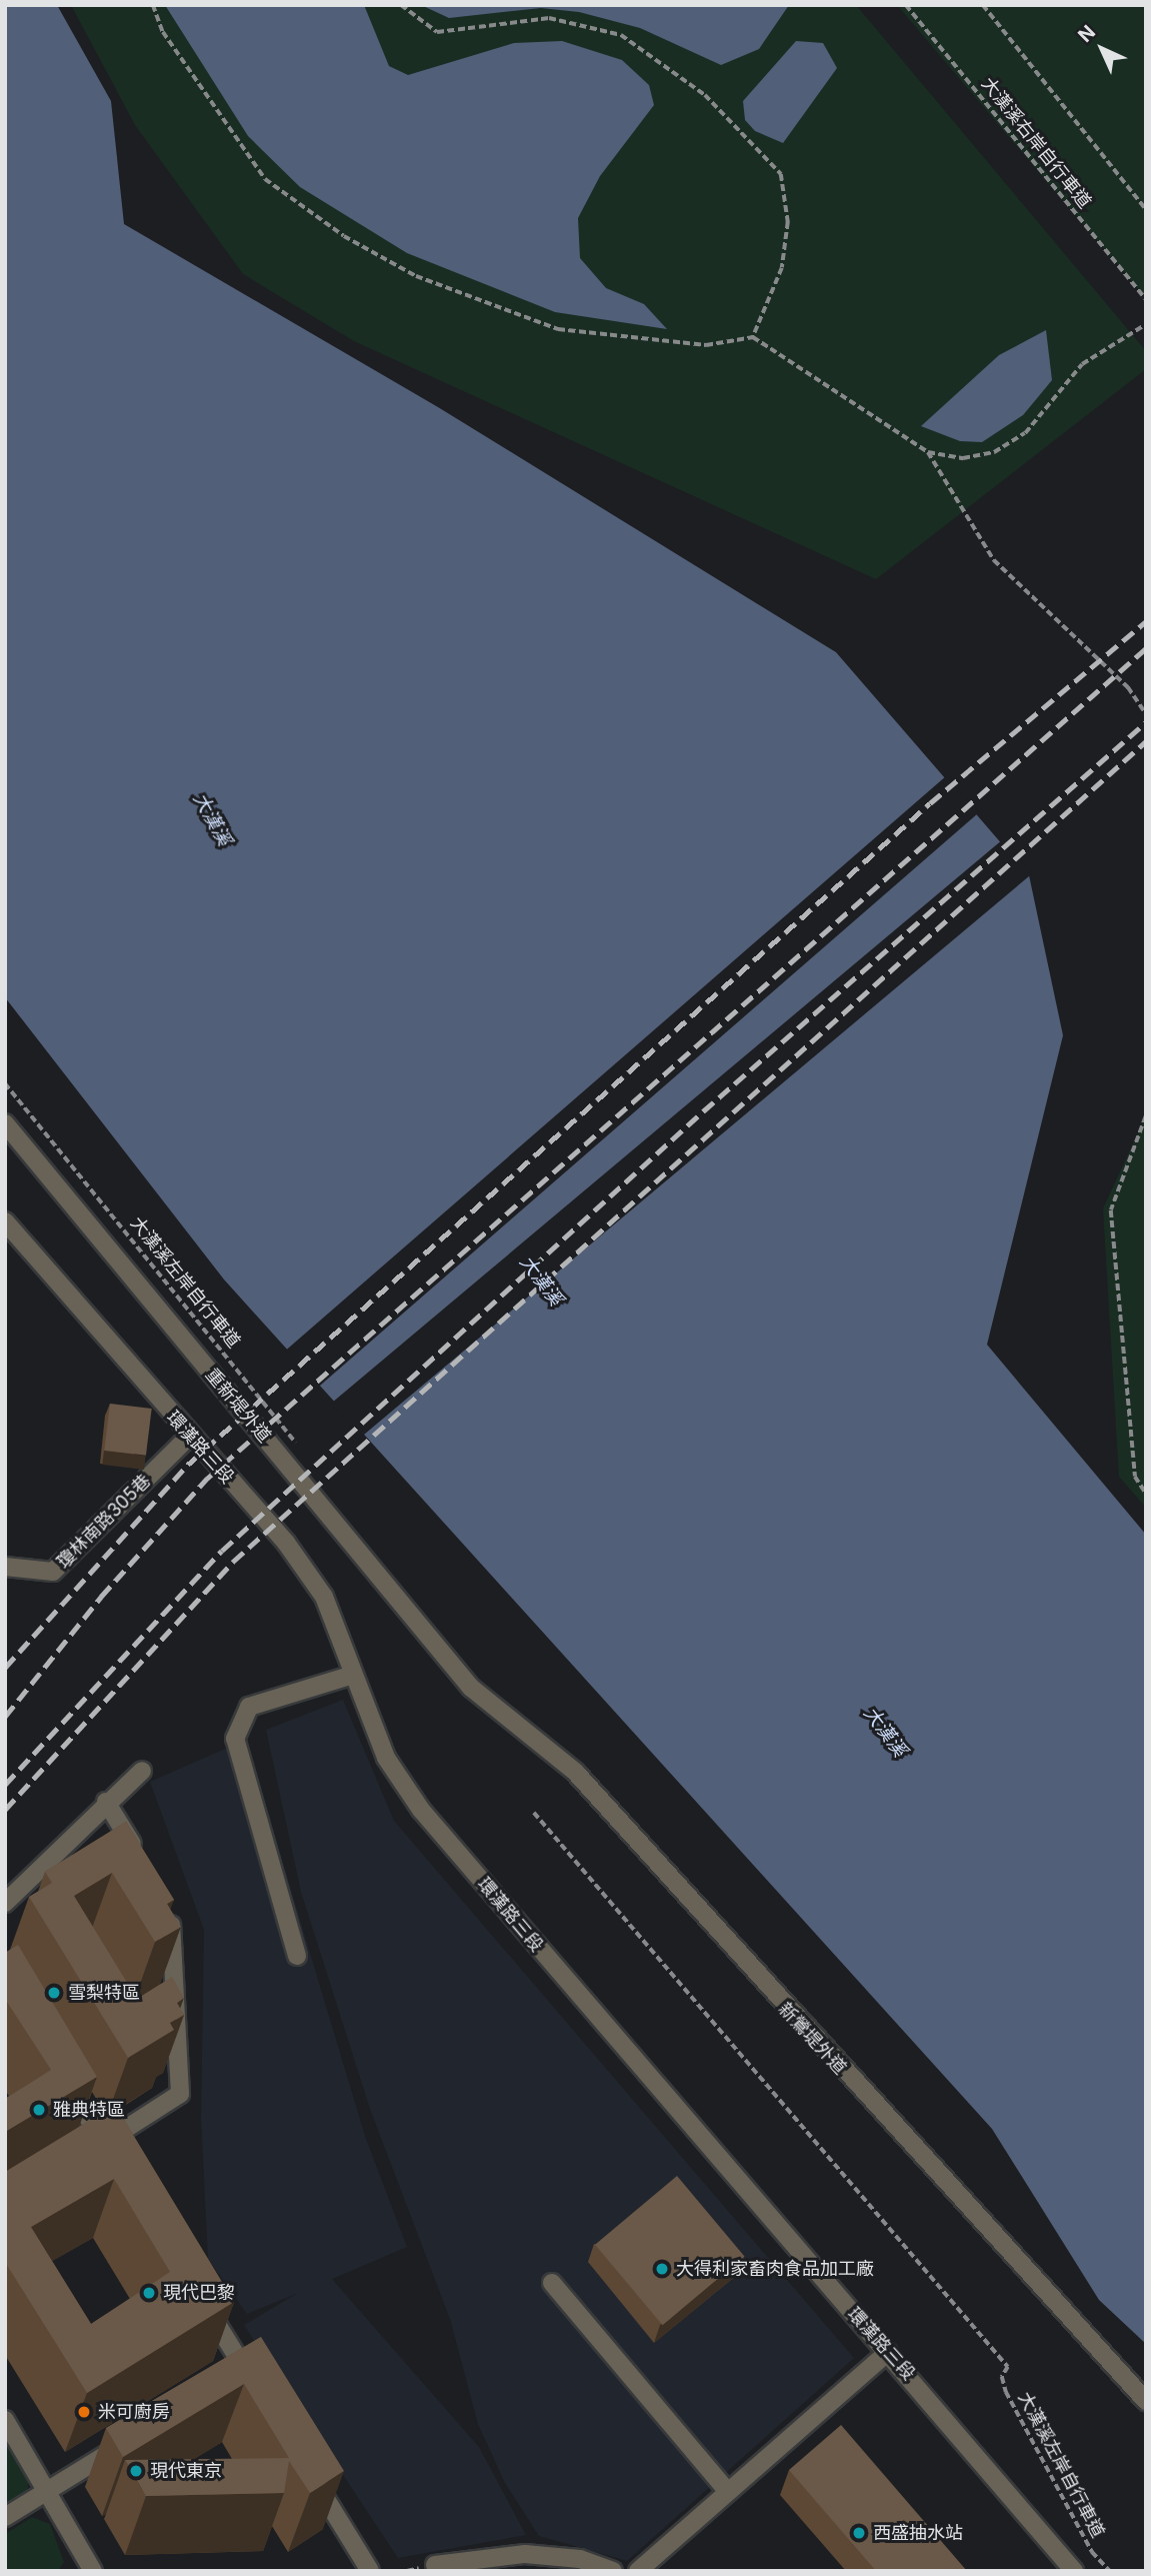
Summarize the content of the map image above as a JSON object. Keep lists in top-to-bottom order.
{
  "streets": {
    "street": [
      "重新堤外道",
      "環漢路三段",
      "瓊林南路305巷",
      "新鶯堤外道"
    ],
    "path": ["大漢溪右岸自行車道", "大漢溪左岸自行車道"]
  },
  "crossings": [
    ["重新堤外道", "新鶯堤外道"],
    ["環漢路三段", "瓊林南路305巷"]
  ],
  "water": ["大漢溪"],
  "places": [
    "雪梨特區",
    "雅典特區",
    "大得利家畜肉食品加工廠",
    "現代巴黎",
    "米可廚房",
    "現代東京",
    "西盛抽水站"
  ],
  "north": "top left"
}
